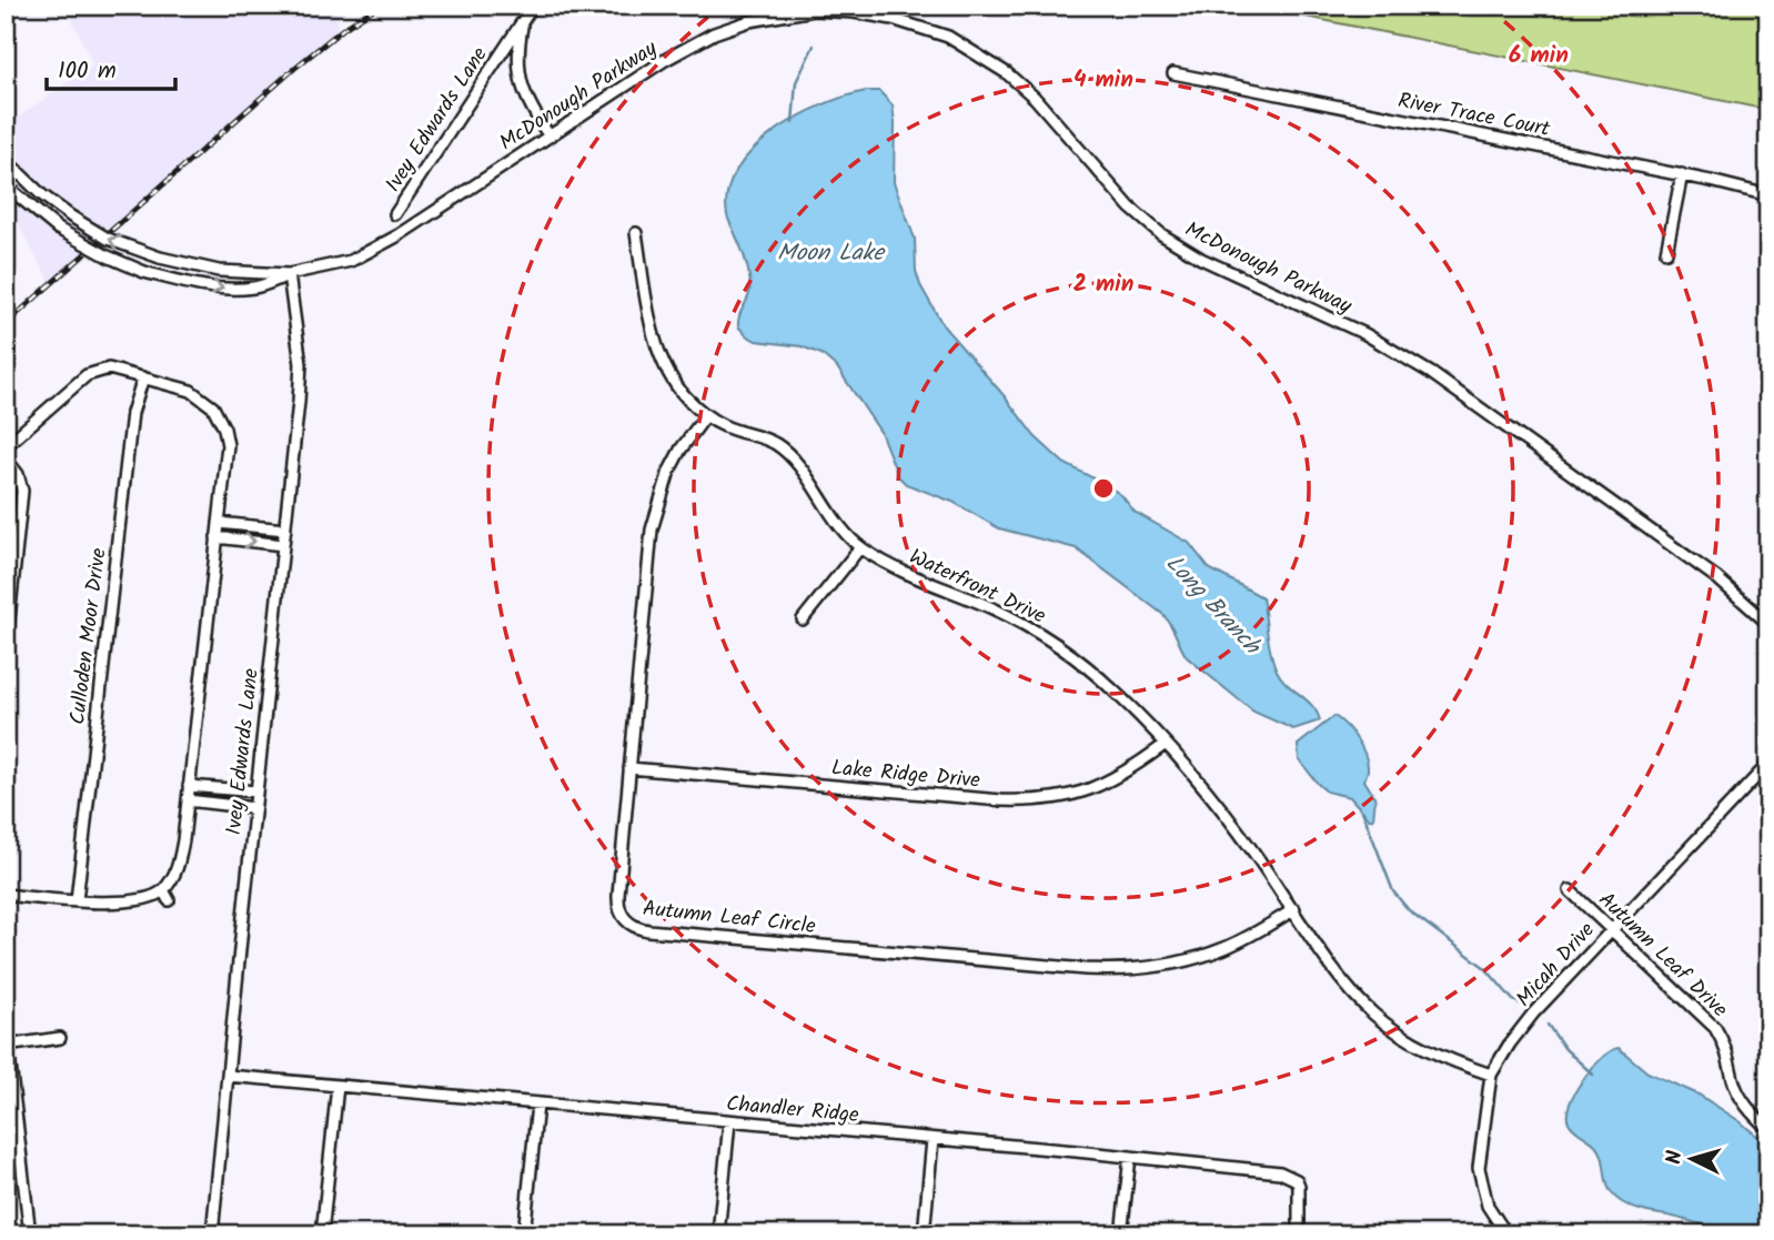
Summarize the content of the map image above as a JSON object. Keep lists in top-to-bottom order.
{
  "streets": {
    "street": [
      "McDonough Parkway",
      "River Trace Court",
      "Ivey Edwards Lane",
      "Waterfront Drive",
      "Culloden Moor Drive",
      "Lake Ridge Drive",
      "Autumn Leaf Circle",
      "Autumn Leaf Drive",
      "Micah Drive",
      "Chandler Ridge"
    ]
  },
  "crossings": [
    ["McDonough Parkway", "Ivey Edwards Lane"],
    ["Ivey Edwards Lane", "Chandler Ridge"],
    ["Waterfront Drive", "Lake Ridge Drive"],
    ["Waterfront Drive", "Autumn Leaf Circle"],
    ["Waterfront Drive", "Micah Drive"],
    ["Lake Ridge Drive", "Autumn Leaf Circle"],
    ["Autumn Leaf Drive", "Micah Drive"]
  ],
  "water": ["Moon Lake", "Long Branch"],
  "scale_bar": "100 m",
  "north": "left",
  "rings": ["6 min", "4 min", "2 min"]
}
